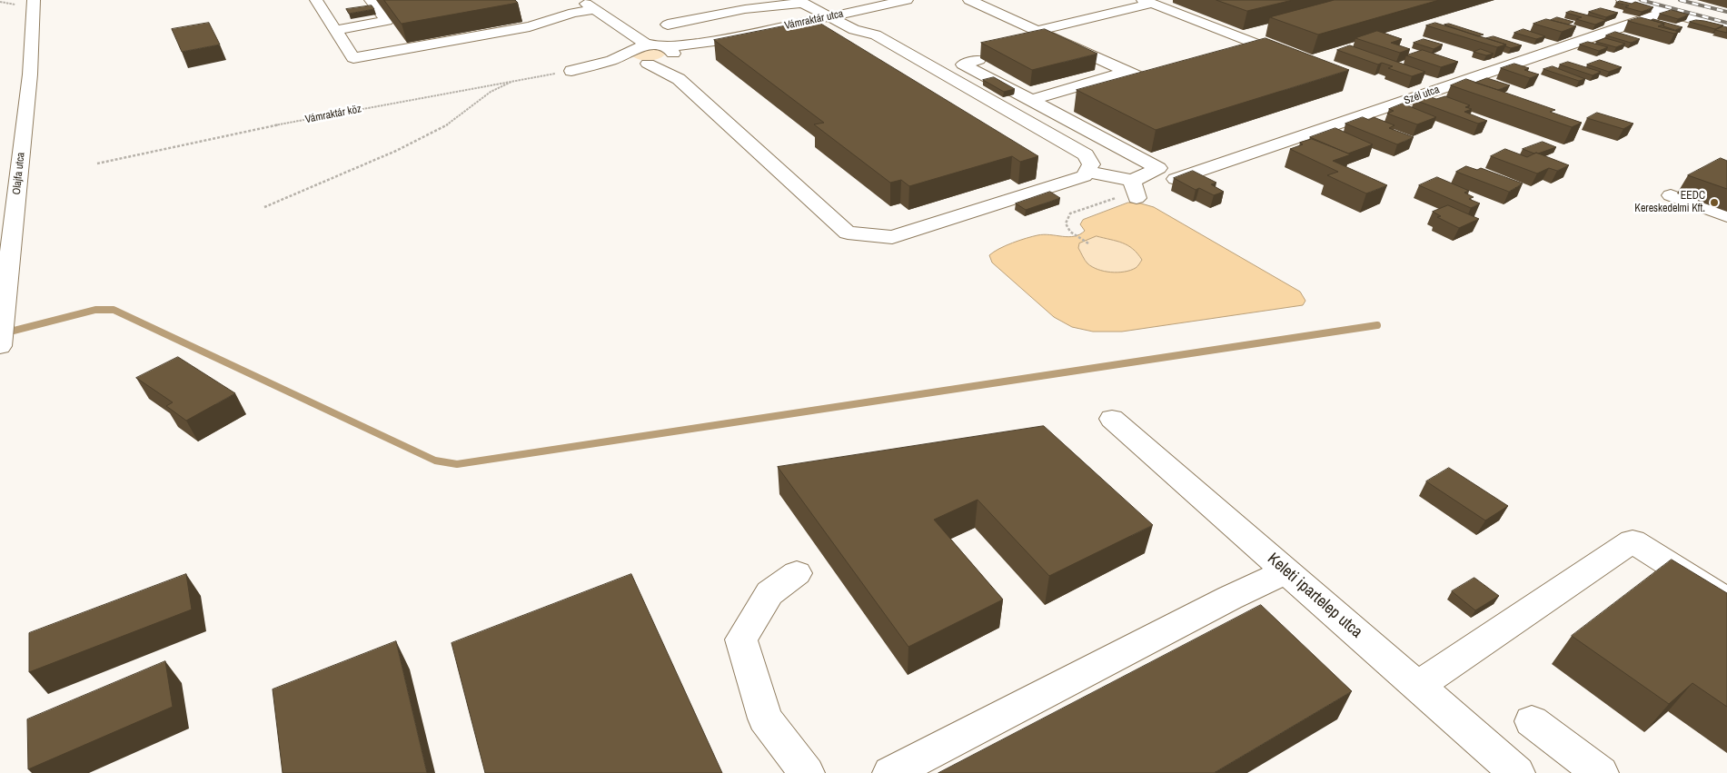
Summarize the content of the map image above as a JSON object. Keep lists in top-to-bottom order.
{
  "streets": {
    "street": [
      "Vámraktár utca",
      "Szél utca",
      "Olajfa utca",
      "Keleti ipartelep utca"
    ],
    "path": ["Vámraktár köz"]
  },
  "places": ["EEDC Kereskedelmi Kft."]
}
